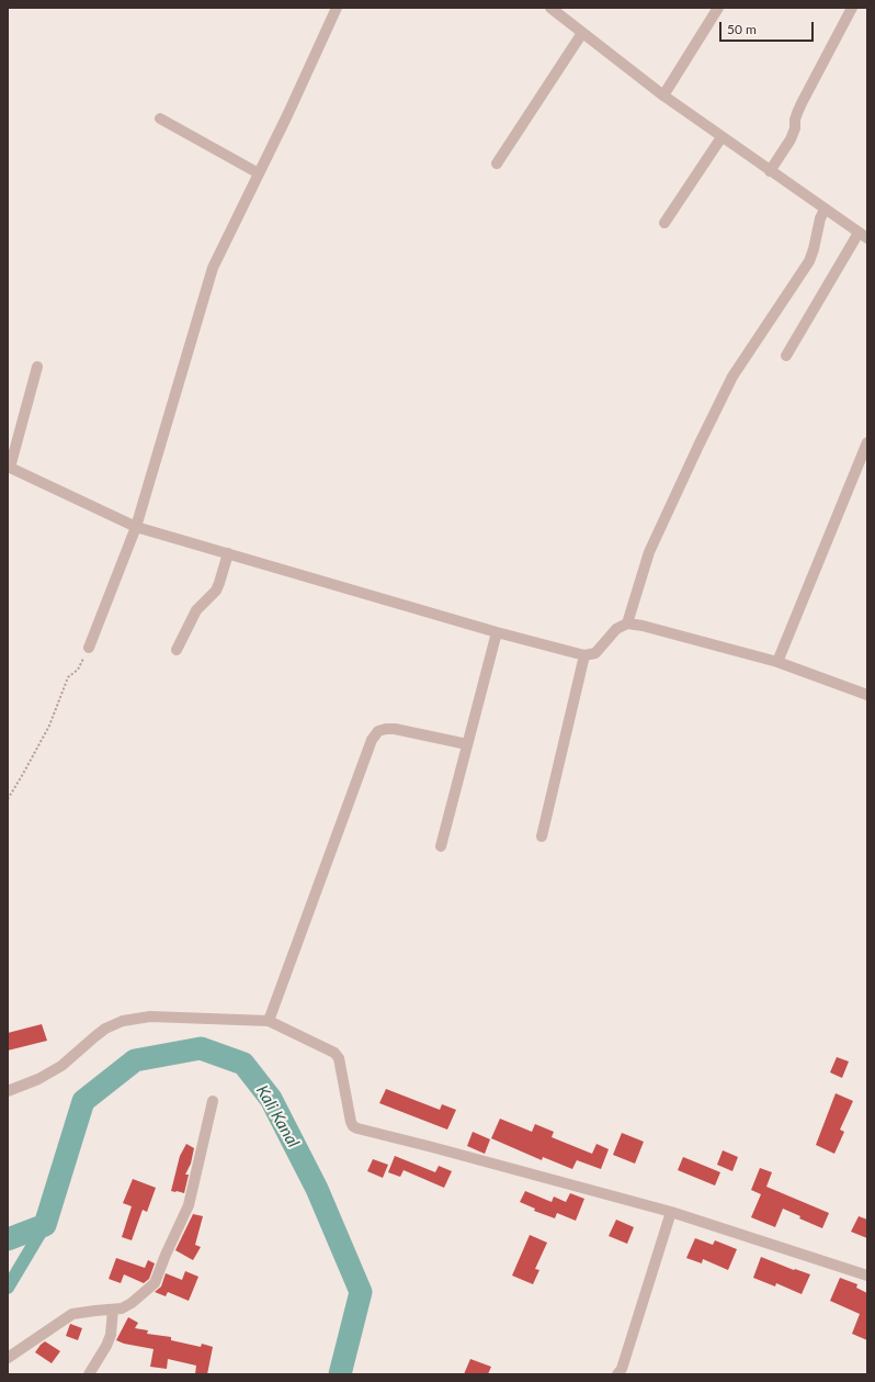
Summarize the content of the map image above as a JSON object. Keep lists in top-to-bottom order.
{
  "water": ["Kali Kanal"],
  "scale_bar": "50 m"
}
